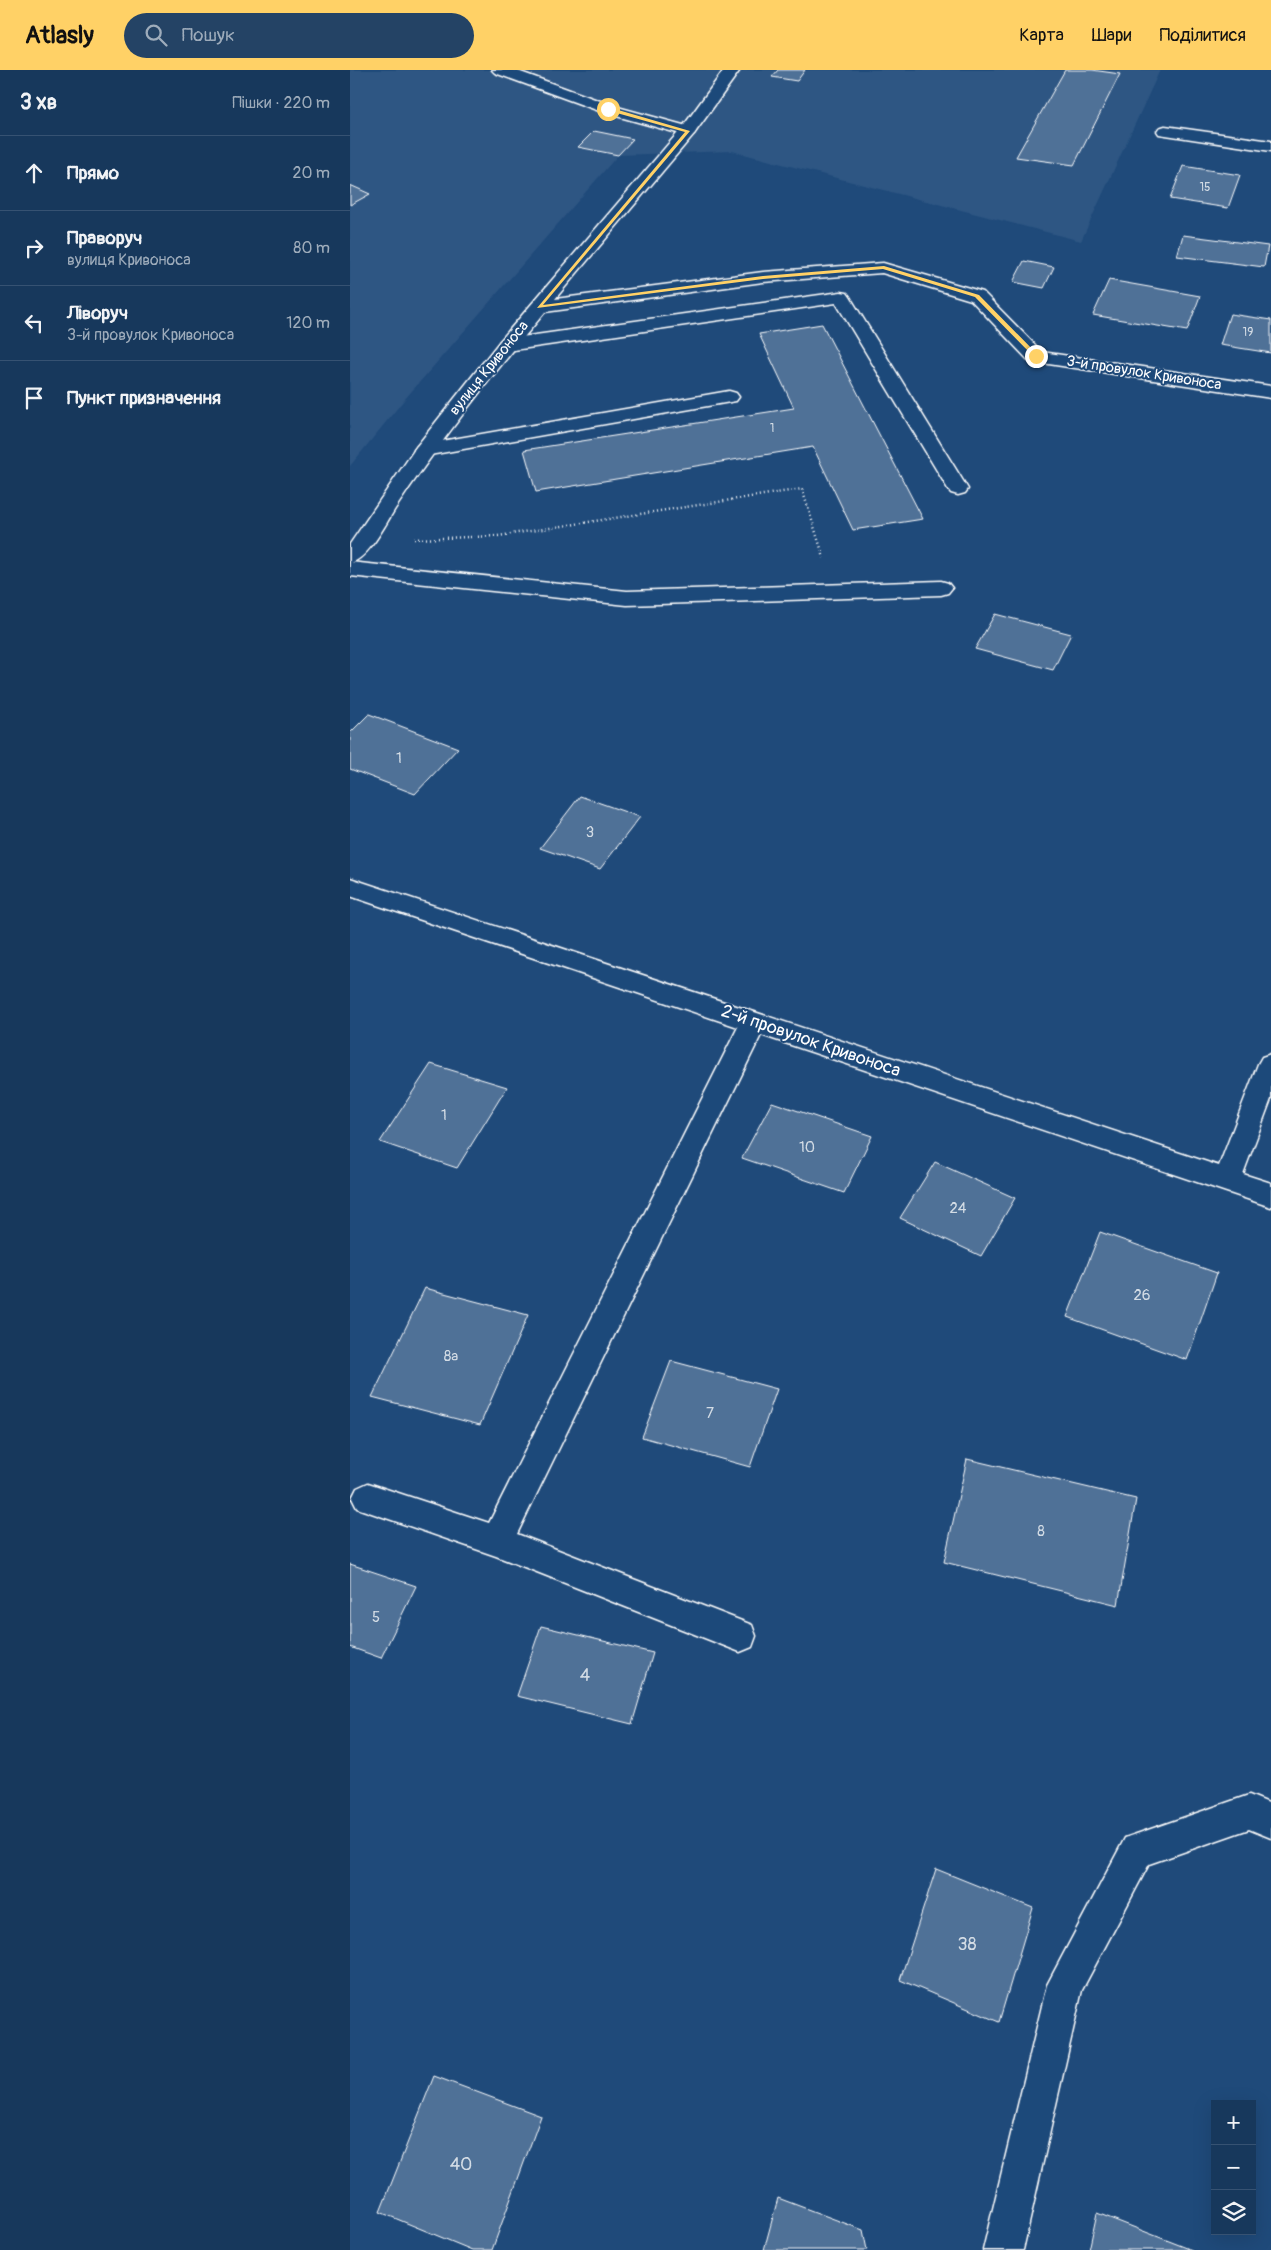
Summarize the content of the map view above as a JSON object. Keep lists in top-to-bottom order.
{
  "streets": {
    "street": ["вулиця Кривоноса", "3-й провулок Кривоноса", "2-й провулок Кривоноса"]
  },
  "crossings": [
    ["вулиця Кривоноса", "3-й провулок Кривоноса"]
  ],
  "house_numbers": [
    "15",
    "19",
    "1",
    "1",
    "3",
    "1",
    "10",
    "24",
    "26",
    "8а",
    "7",
    "8",
    "5",
    "4",
    "38",
    "40"
  ],
  "page": {
    "header": "Atlasly",
    "search": "Пошук",
    "nav": ["Карта", "Шари", "Поділитися"],
    "heading": ["3 хв", "Пішки · 220 m"],
    "list": [
      ["Прямо", "20 m"],
      ["Праворуч", "вулиця Кривоноса", "80 m"],
      ["Ліворуч", "3-й провулок Кривоноса", "120 m"],
      "Пункт призначення"
    ],
    "map_buttons": ["+", "−"]
  }
}
